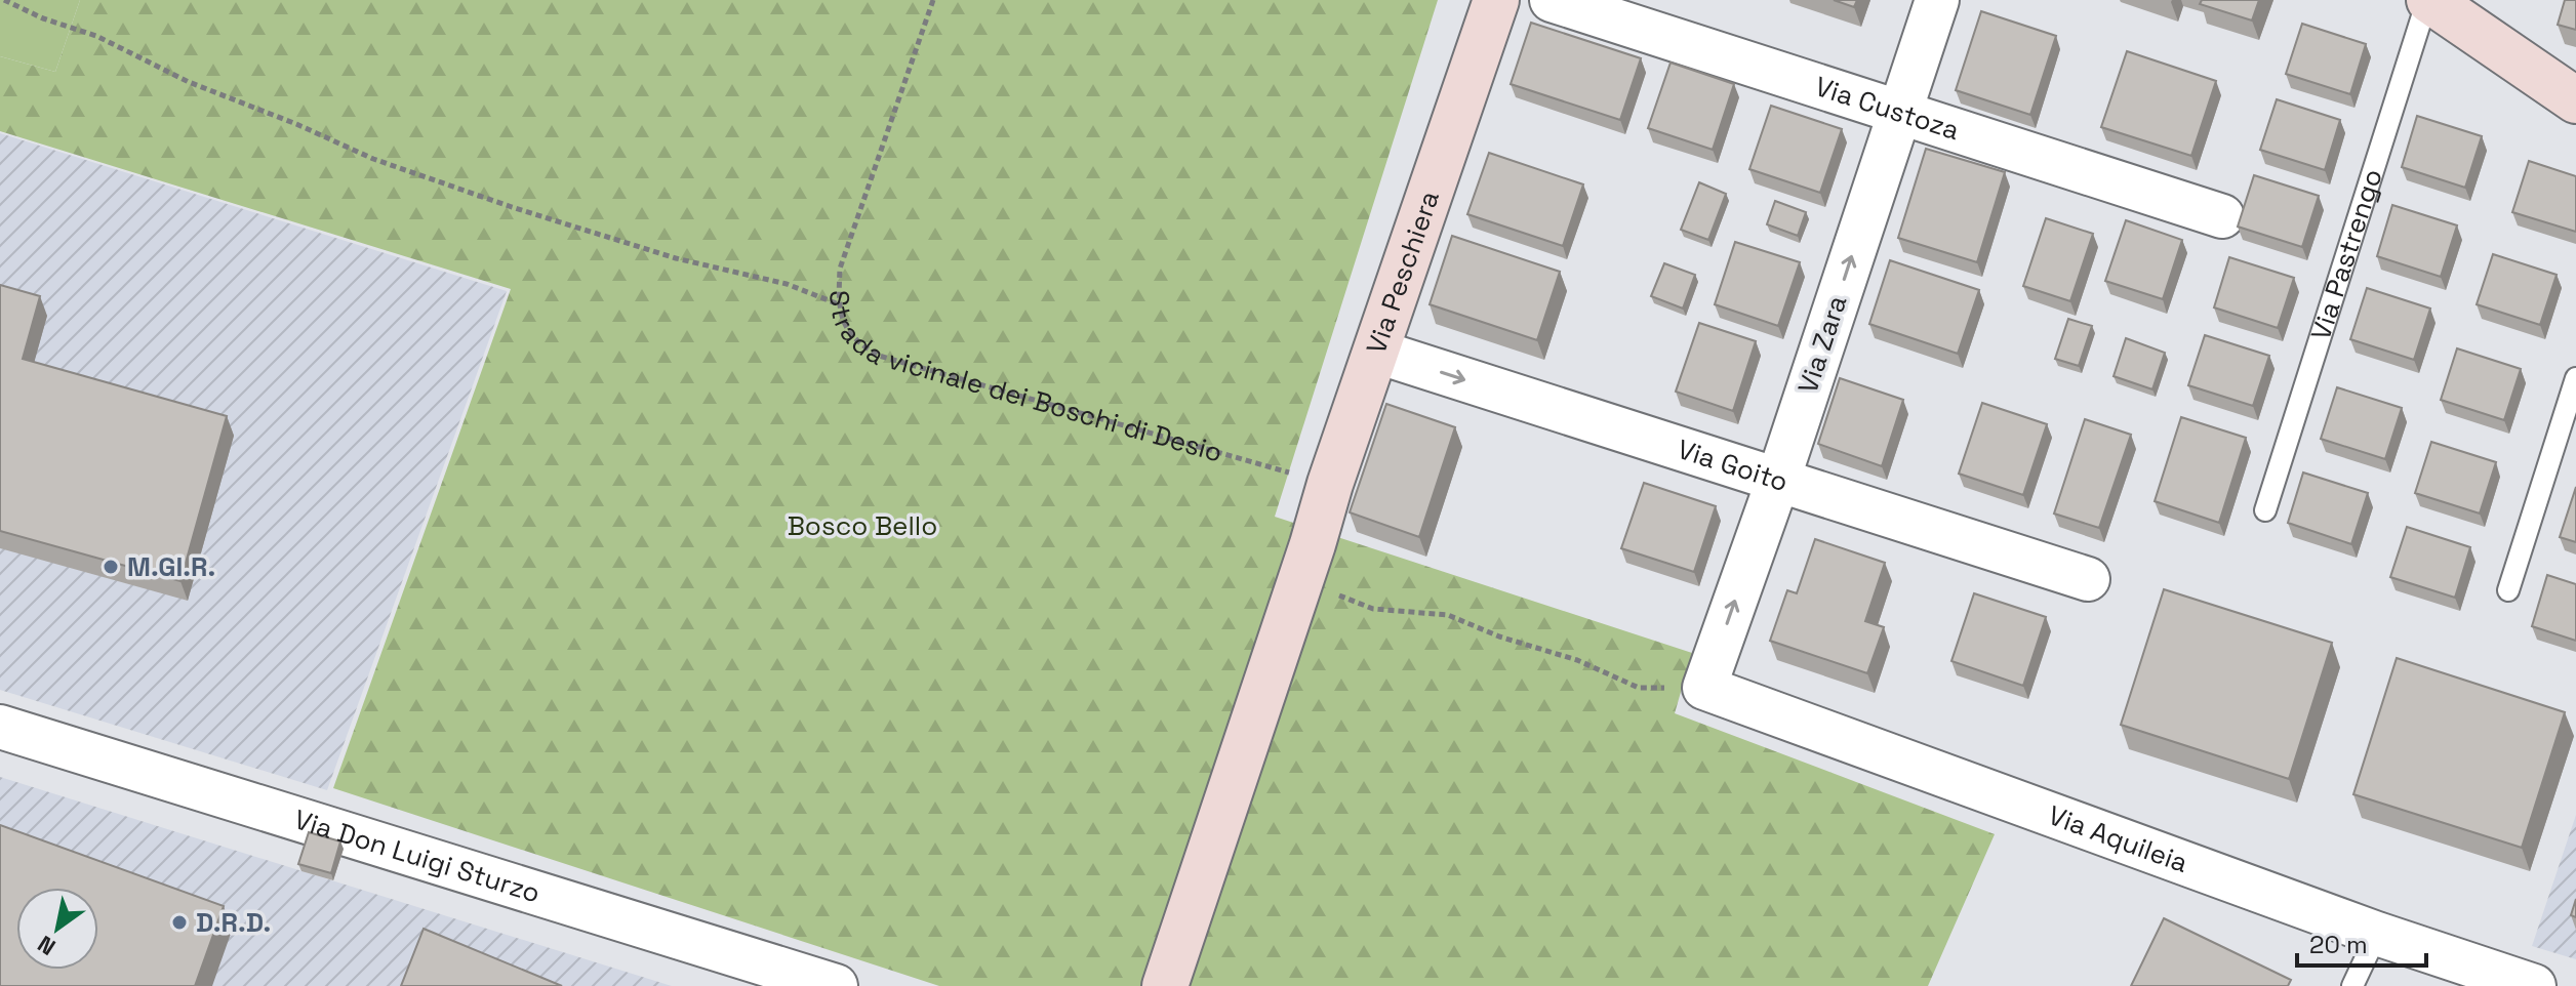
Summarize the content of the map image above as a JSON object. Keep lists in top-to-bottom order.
{
  "streets": {
    "street": [
      "Via Custoza",
      "Via Pastrengo",
      "Via Peschiera",
      "Via Zara",
      "Via Goito",
      "Via Aquileia",
      "Via Don Luigi Sturzo"
    ],
    "path": ["Strada vicinale dei Boschi di Desio"]
  },
  "crossings": [
    ["Via Custoza", "Via Zara"],
    ["Via Peschiera", "Strada vicinale dei Boschi di Desio"],
    ["Via Peschiera", "Via Goito"],
    ["Via Zara", "Via Goito"],
    ["Via Zara", "Via Aquileia"]
  ],
  "one_way": ["Via Zara", "Via Goito"],
  "parks": ["Bosco Bello"],
  "places": ["M.GI.R.", "D.R.D."],
  "scale_bar": "20 m",
  "north": "bottom left"
}
